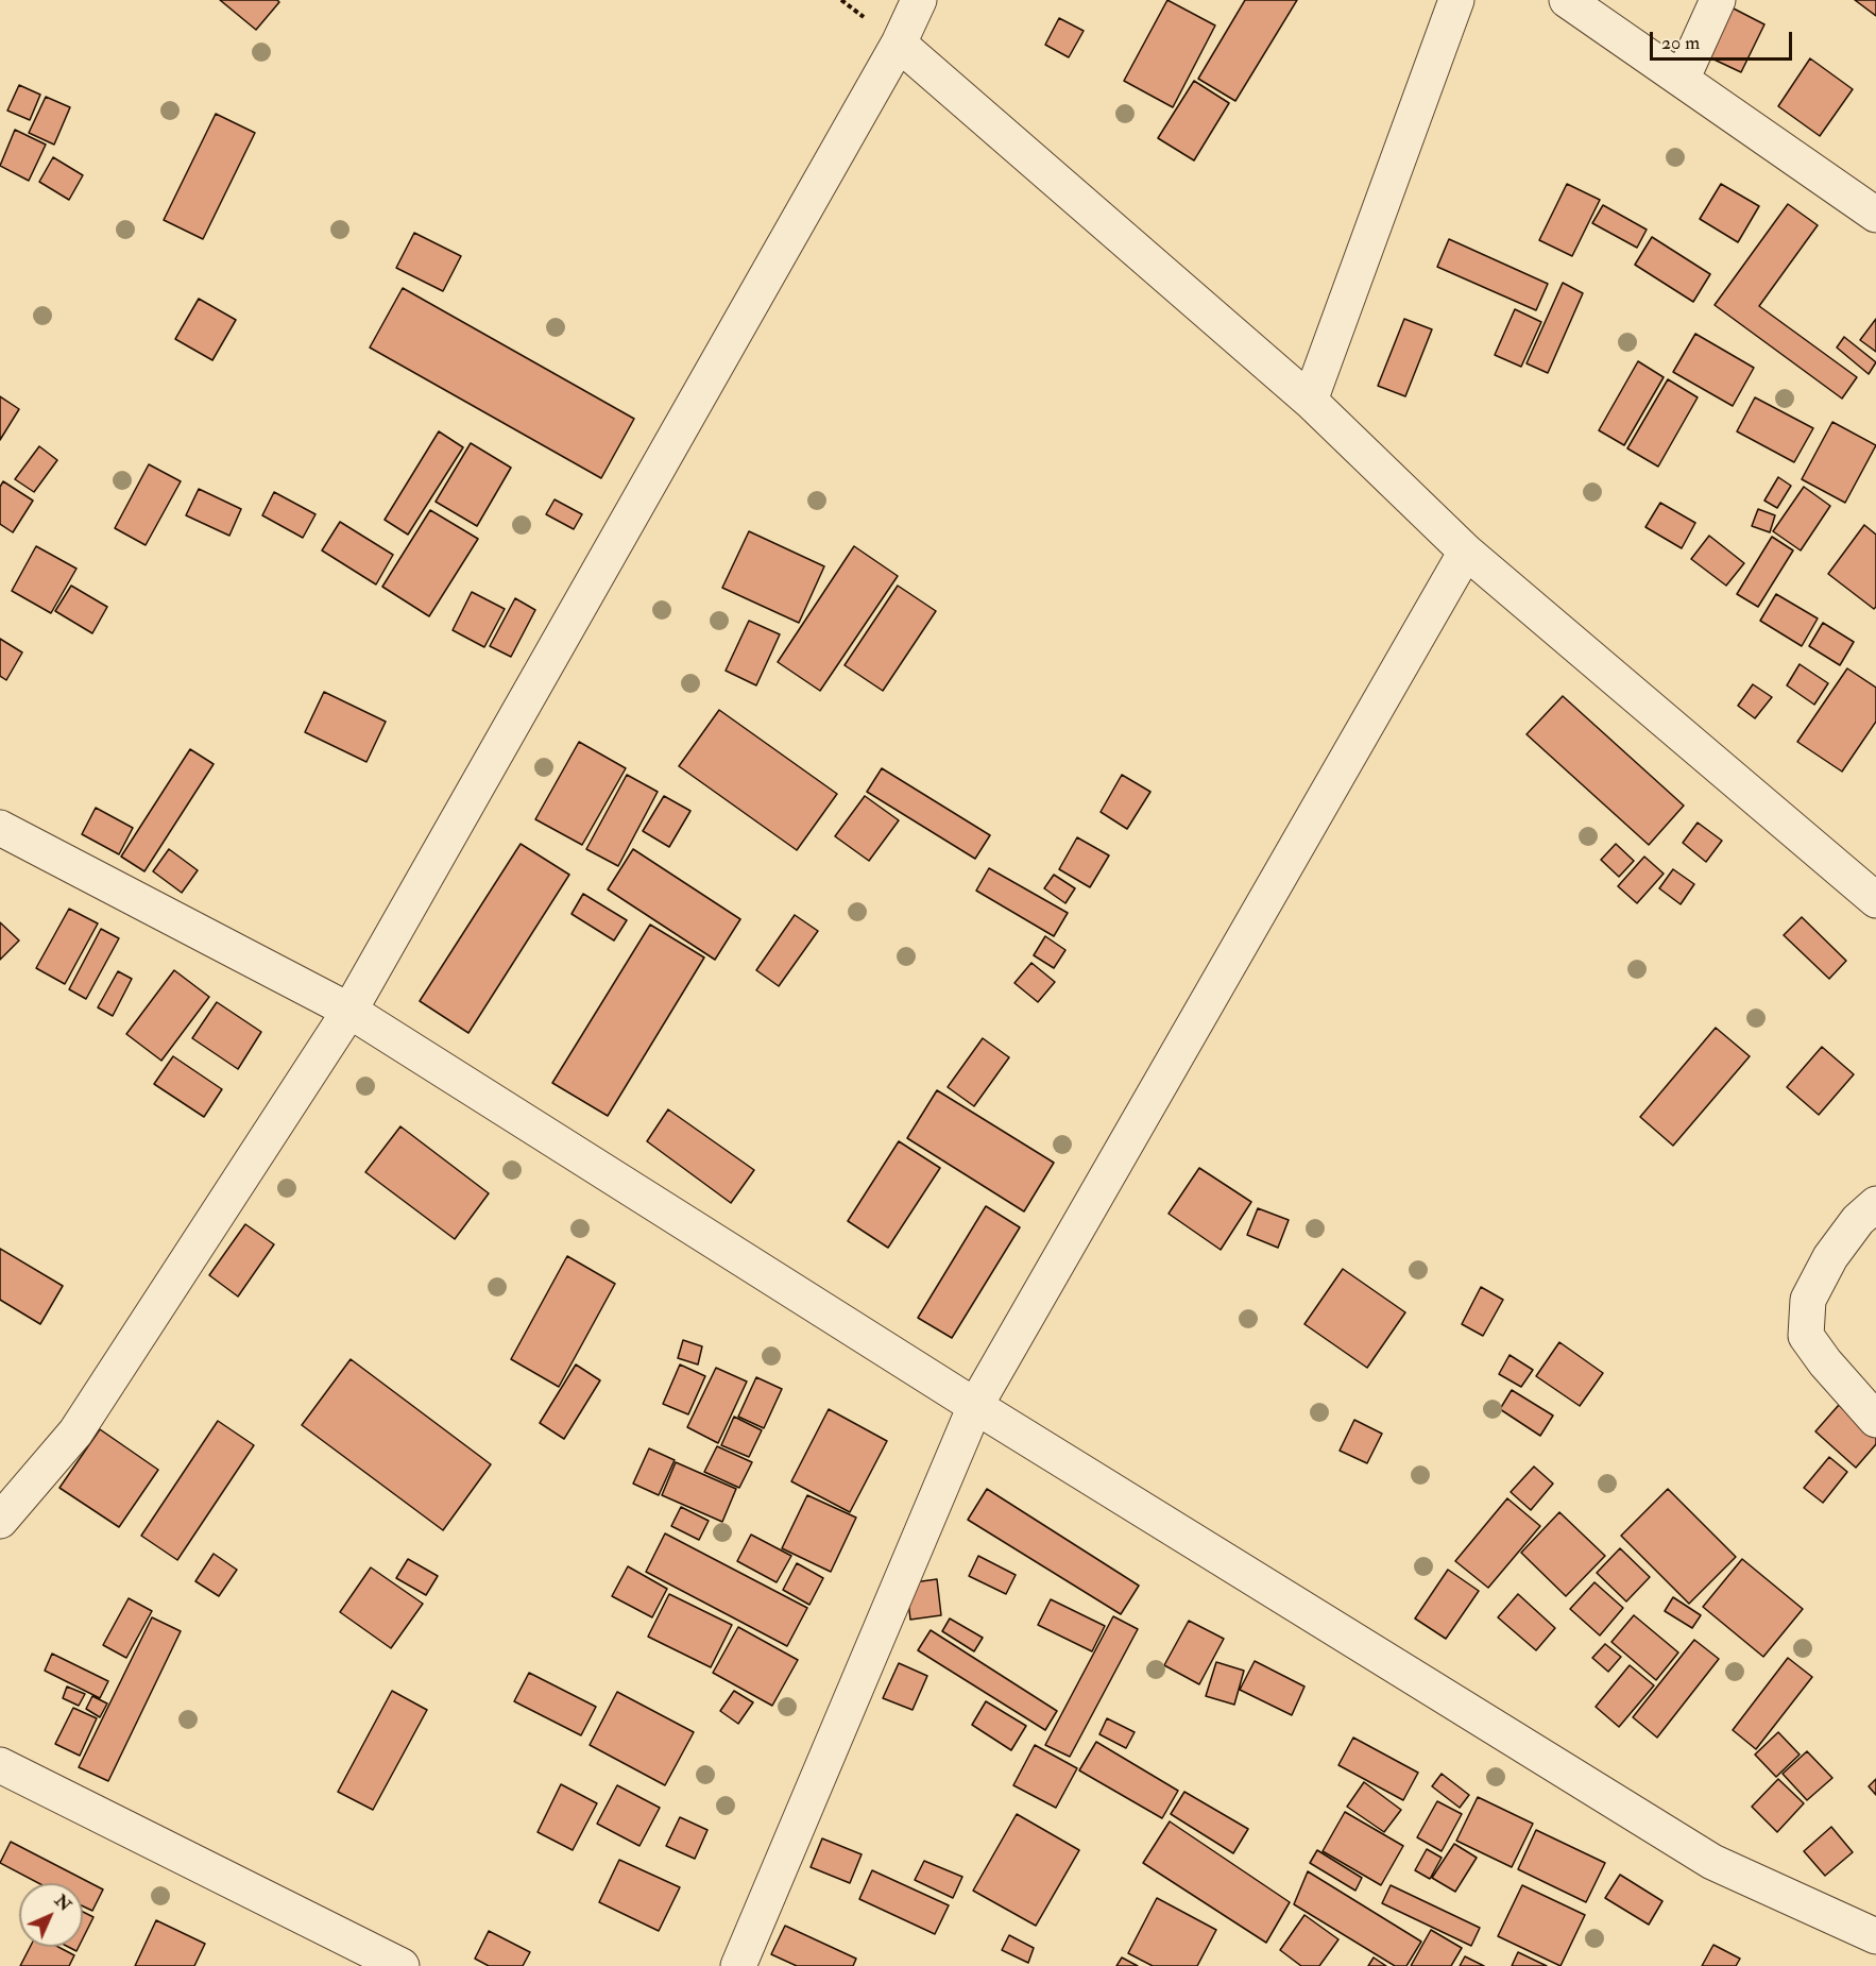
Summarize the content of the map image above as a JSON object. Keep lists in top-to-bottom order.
{
  "scale_bar": "20 m",
  "north": "top right"
}
